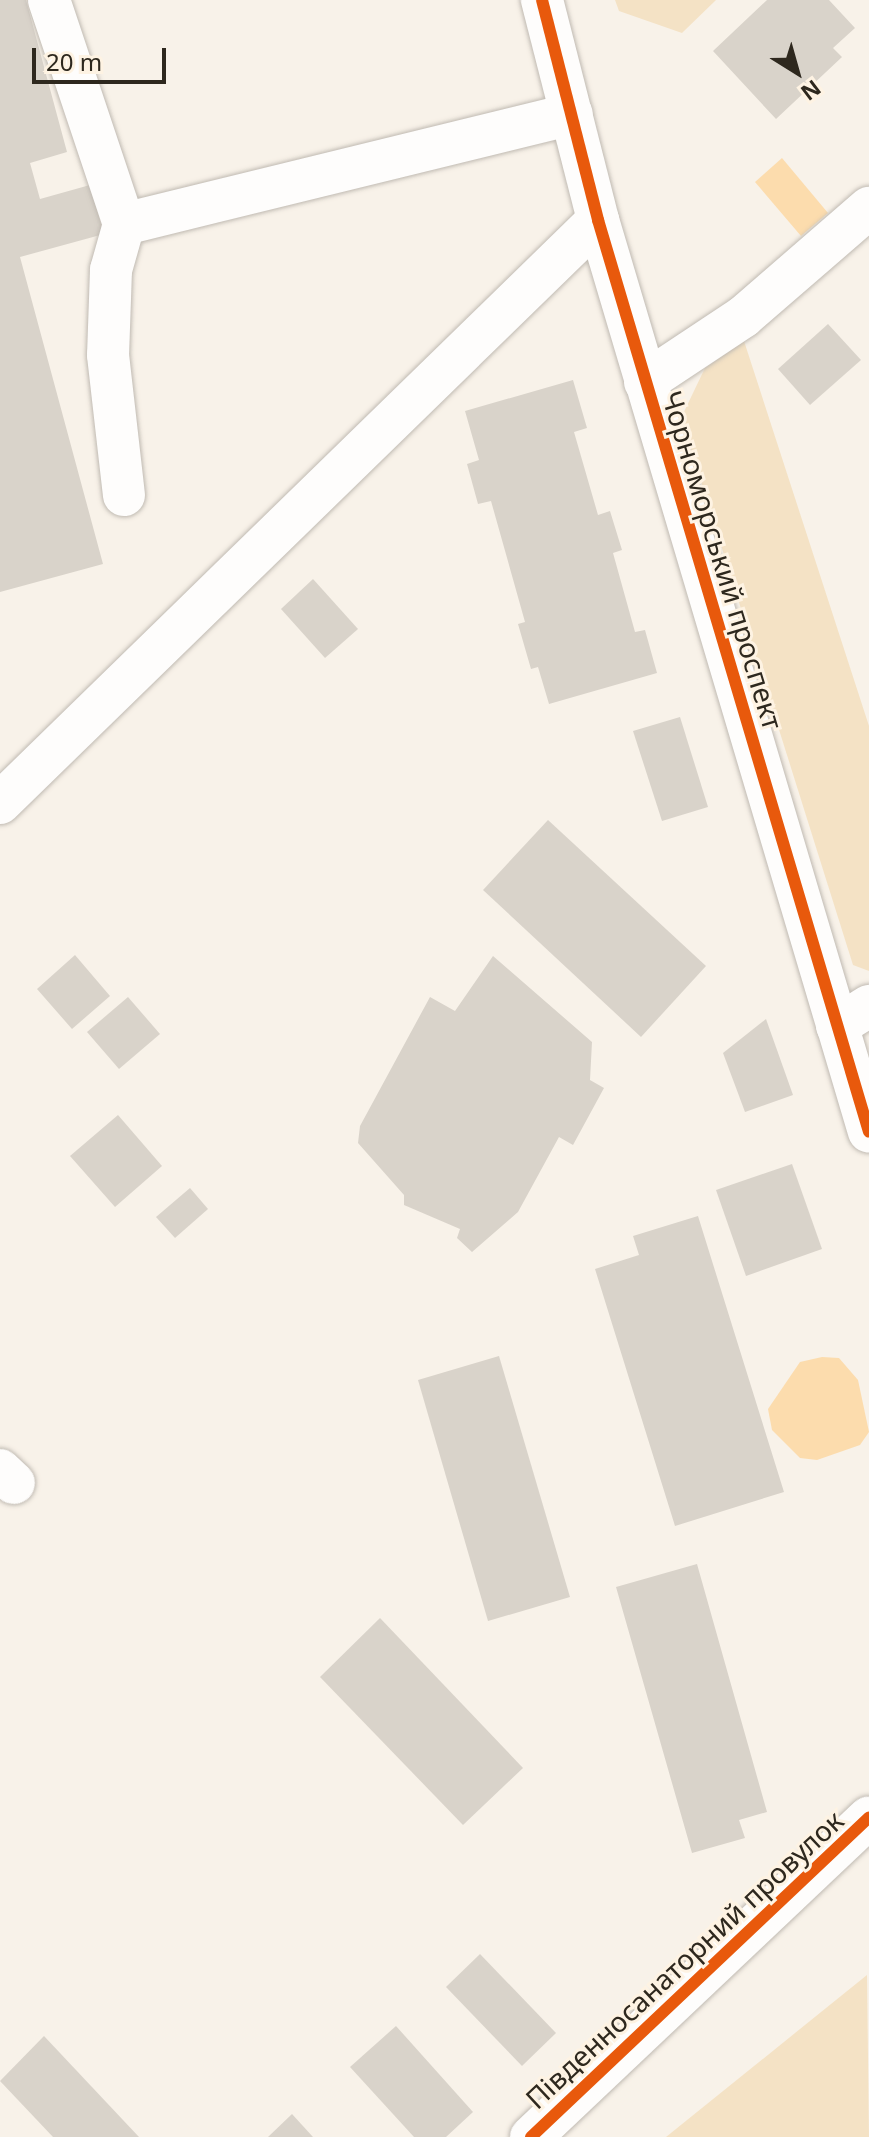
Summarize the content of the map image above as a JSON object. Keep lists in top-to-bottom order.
{
  "streets": {
    "street": ["Чорноморський проспект", "Південносанаторний провулок"]
  },
  "scale_bar": "20 m",
  "north": "bottom right"
}
